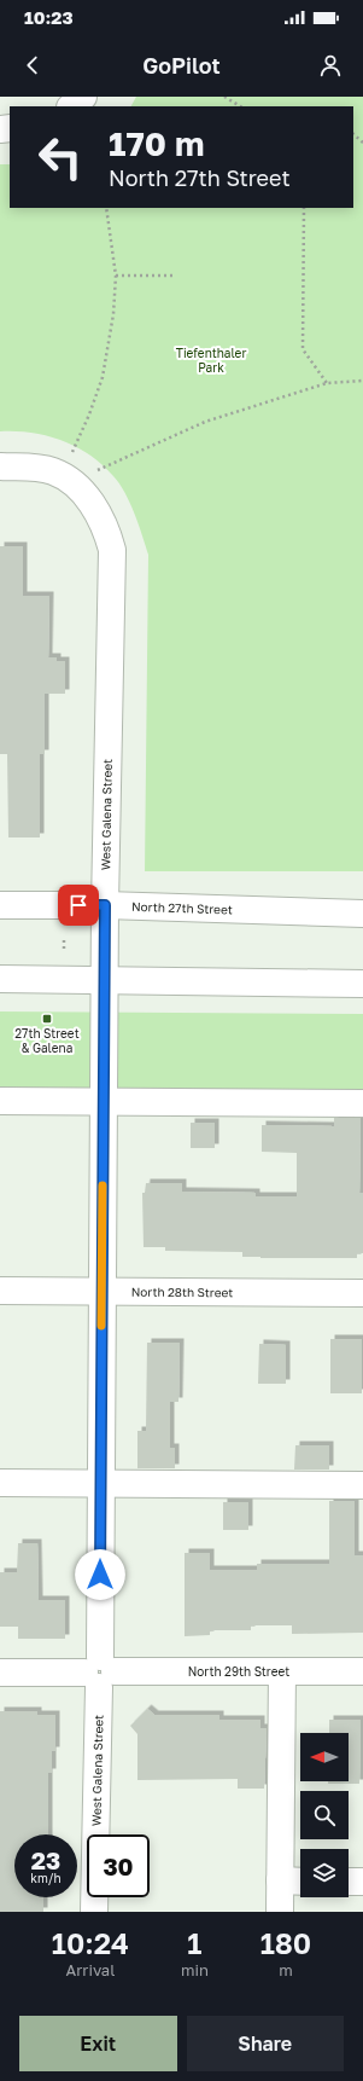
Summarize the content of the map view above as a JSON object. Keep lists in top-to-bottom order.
{
  "streets": {
    "street": [
      "West Galena Street",
      "North 27th Street",
      "North 28th Street",
      "North 29th Street"
    ]
  },
  "crossings": [
    ["West Galena Street", "North 27th Street"],
    ["West Galena Street", "North 28th Street"],
    ["West Galena Street", "North 29th Street"]
  ],
  "parks": ["Tiefenthaler Park"],
  "places": {
    "transit": ["27th Street & Galena"]
  },
  "north": "left",
  "page": {
    "status": "10:23",
    "header": "GoPilot",
    "turn": ["170 m", "North 27th Street"],
    "speed": "23 km/h",
    "limit": "30",
    "eta": [
      "10:24",
      "Arrival",
      "1",
      "min",
      "180",
      "m"
    ],
    "buttons": ["Exit", "Share"]
  }
}
